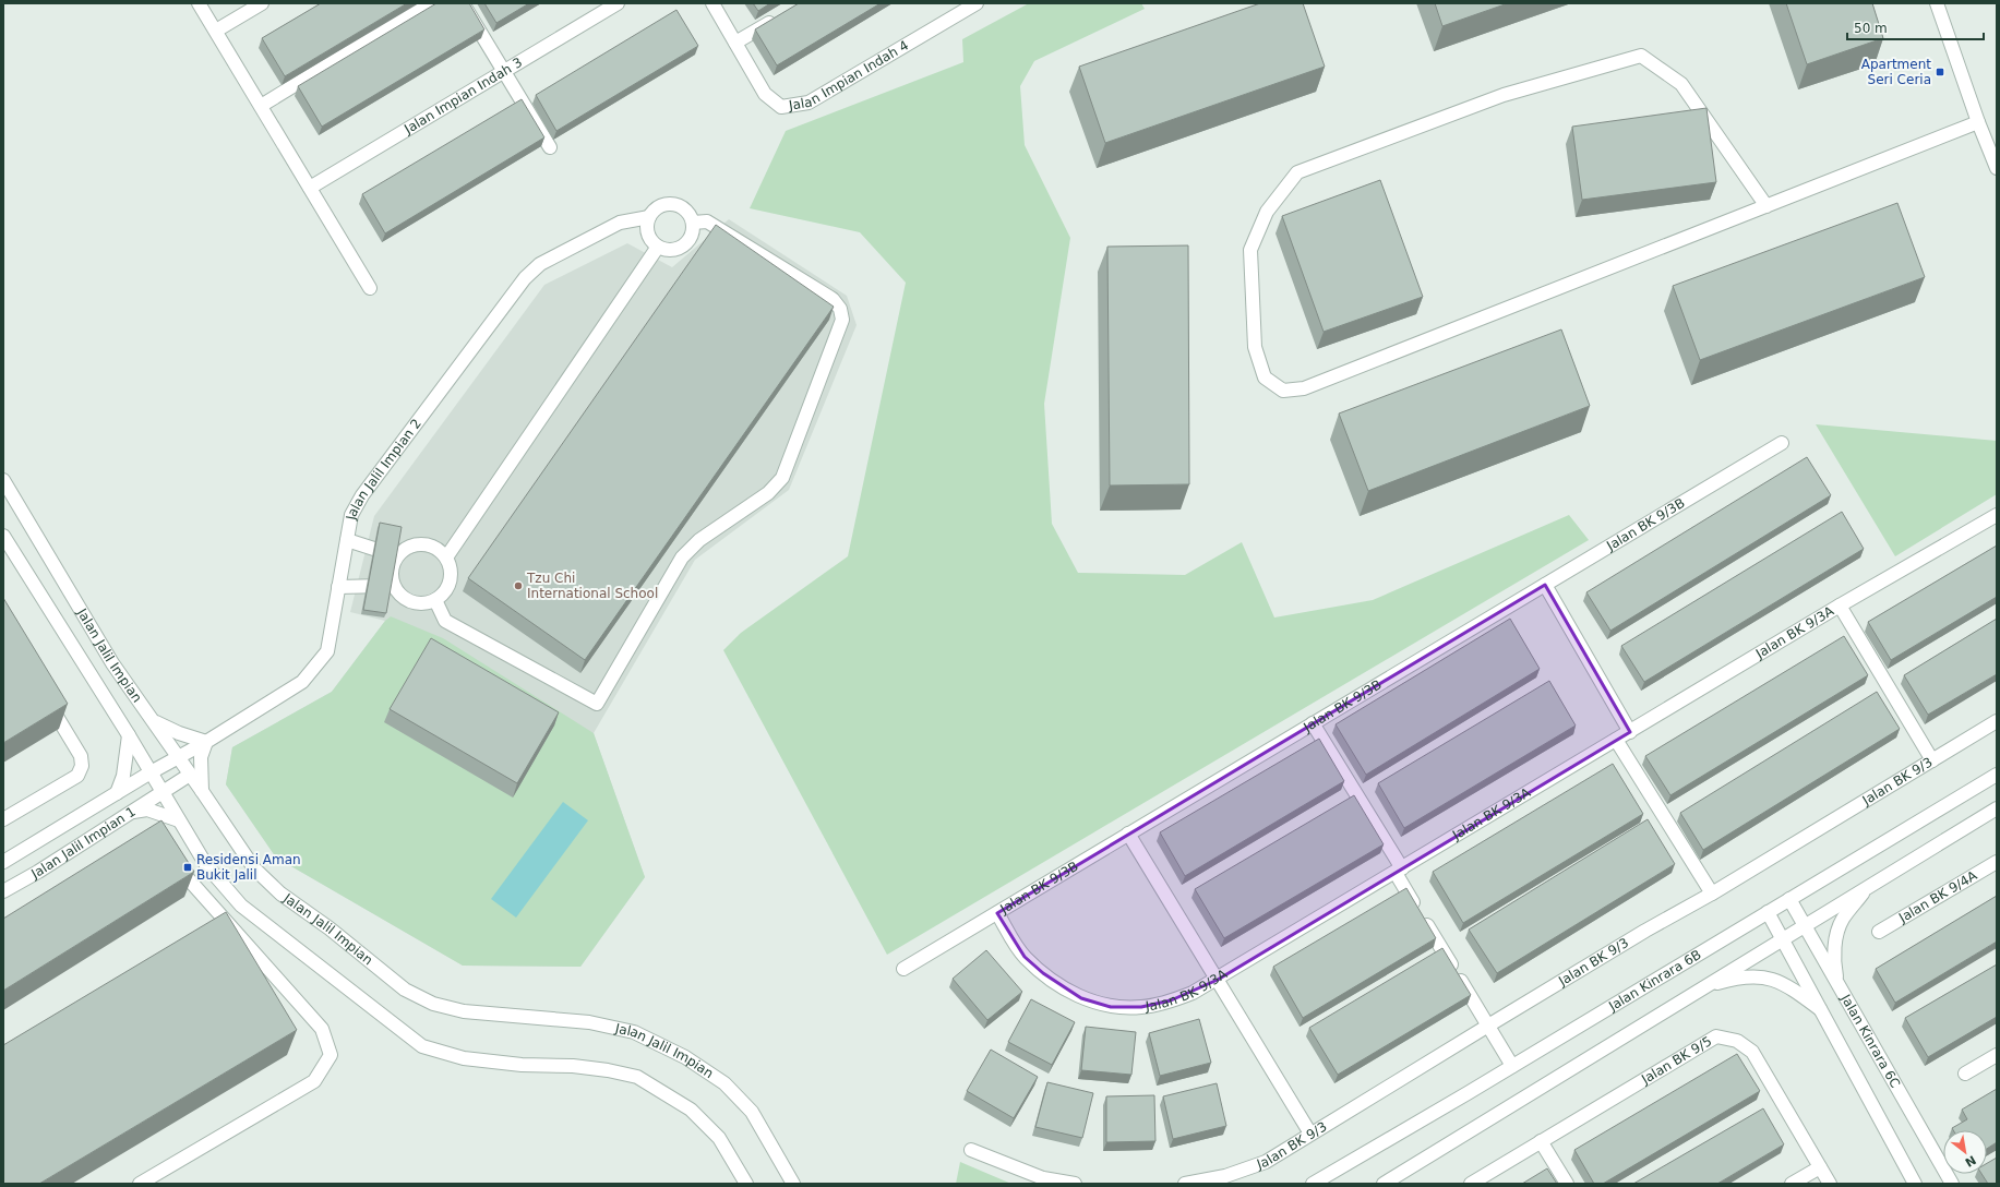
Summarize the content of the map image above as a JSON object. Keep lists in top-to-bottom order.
{
  "streets": {
    "street": [
      "Jalan Impian Indah 4",
      "Jalan Impian Indah 3",
      "Jalan Jalil Impian 2",
      "Jalan BK 9/3B",
      "Jalan BK 9/3A",
      "Jalan Jalil Impian",
      "Jalan BK 9/3",
      "Jalan Jalil Impian 1",
      "Jalan BK 9/4A",
      "Jalan Kinrara 6B",
      "Jalan Kinrara 6C",
      "Jalan BK 9/5"
    ]
  },
  "crossings": [
    ["Jalan Jalil Impian 2", "Jalan Jalil Impian"],
    ["Jalan Jalil Impian 2", "Jalan Jalil Impian 1"],
    ["Jalan BK 9/3B", "Jalan BK 9/3A"],
    ["Jalan Jalil Impian", "Jalan Jalil Impian 1"],
    ["Jalan Kinrara 6B", "Jalan Kinrara 6C"]
  ],
  "places": {
    "transit": ["Apartment Seri Ceria", "Residensi Aman Bukit Jalil"],
    "other": ["Tzu Chi International School"]
  },
  "scale_bar": "50 m",
  "north": "bottom right"
}
